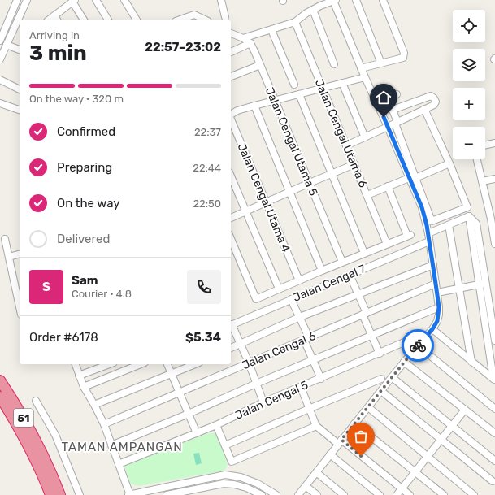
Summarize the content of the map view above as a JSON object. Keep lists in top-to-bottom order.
{
  "streets": {
    "highway": ["51"],
    "street": [
      "Jalan Cengal Utama 6",
      "Jalan Cengal Utama 5",
      "Jalan Cengal Utama 4",
      "Jalan Cengal 7",
      "Jalan Cengal 6",
      "Jalan Cengal 5"
    ]
  },
  "districts": ["TAMAN AMPANGAN"],
  "page": {
    "map_buttons": ["+", "−"],
    "heading": ["3 min", "Arriving in", "22:57–23:02"],
    "panel": [
      "Sam",
      "Courier · 4.8",
      "Order #6178",
      "$5.34"
    ],
    "bar": "On the way · 320 m",
    "list": [
      ["Confirmed", "22:37"],
      ["Preparing", "22:44"],
      ["On the way", "22:50"],
      "Delivered"
    ],
    "round": "S"
  }
}
